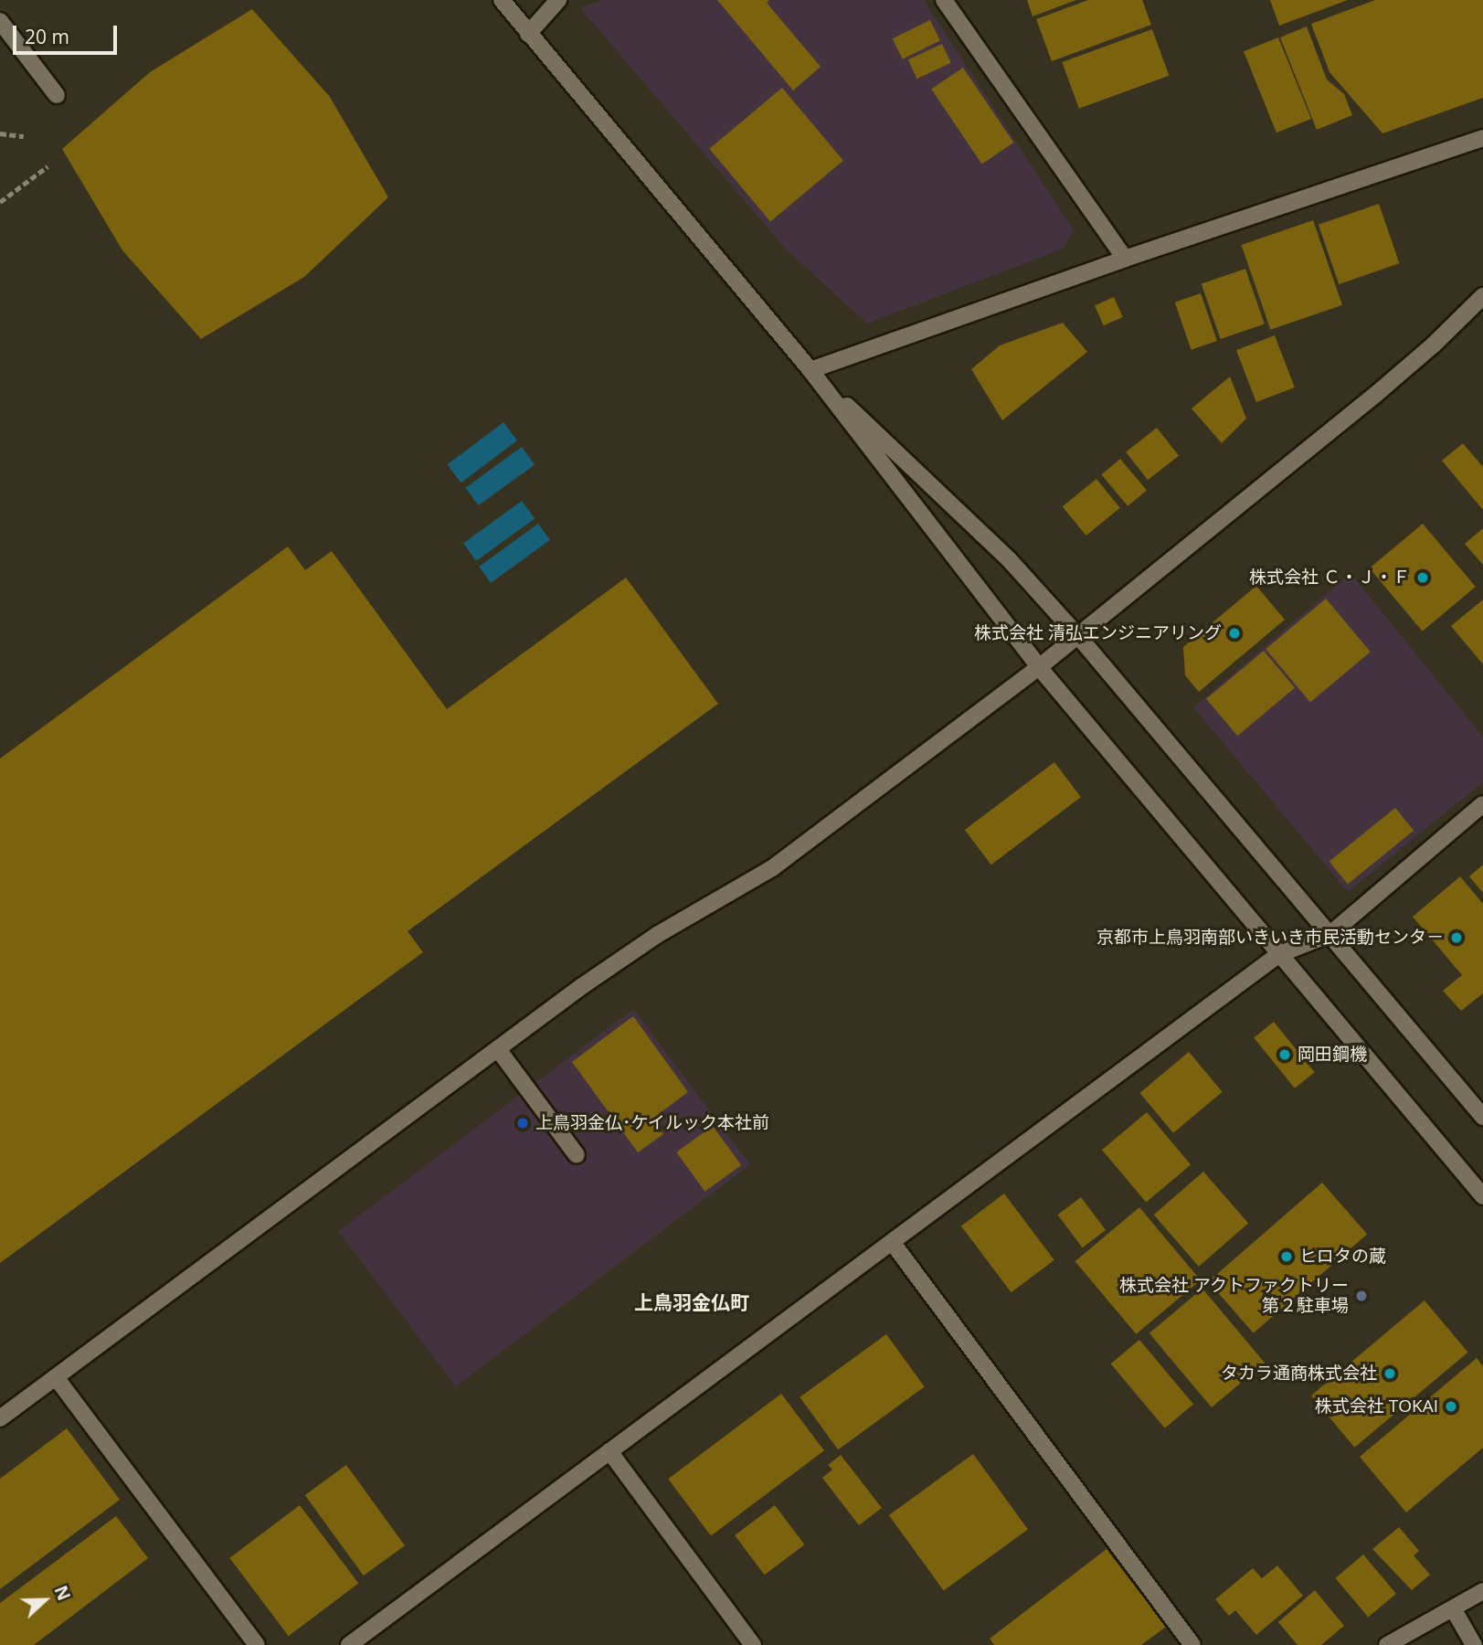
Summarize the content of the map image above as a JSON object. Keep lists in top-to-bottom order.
{
  "districts": ["上鳥羽金仏町"],
  "places": [
    "株式会社 Ｃ・Ｊ・Ｆ",
    "株式会社 清弘エンジニアリング",
    "京都市上鳥羽南部いきいき市民活動センタ－",
    "岡田鋼機",
    "上鳥羽金仏･ケイルック本社前",
    "ヒロタの蔵",
    "株式会社 アクトファクトリー 第２駐車場",
    "タカラ通商株式会社",
    "株式会社 TOKAI"
  ],
  "scale_bar": "20 m",
  "north": "right"
}
